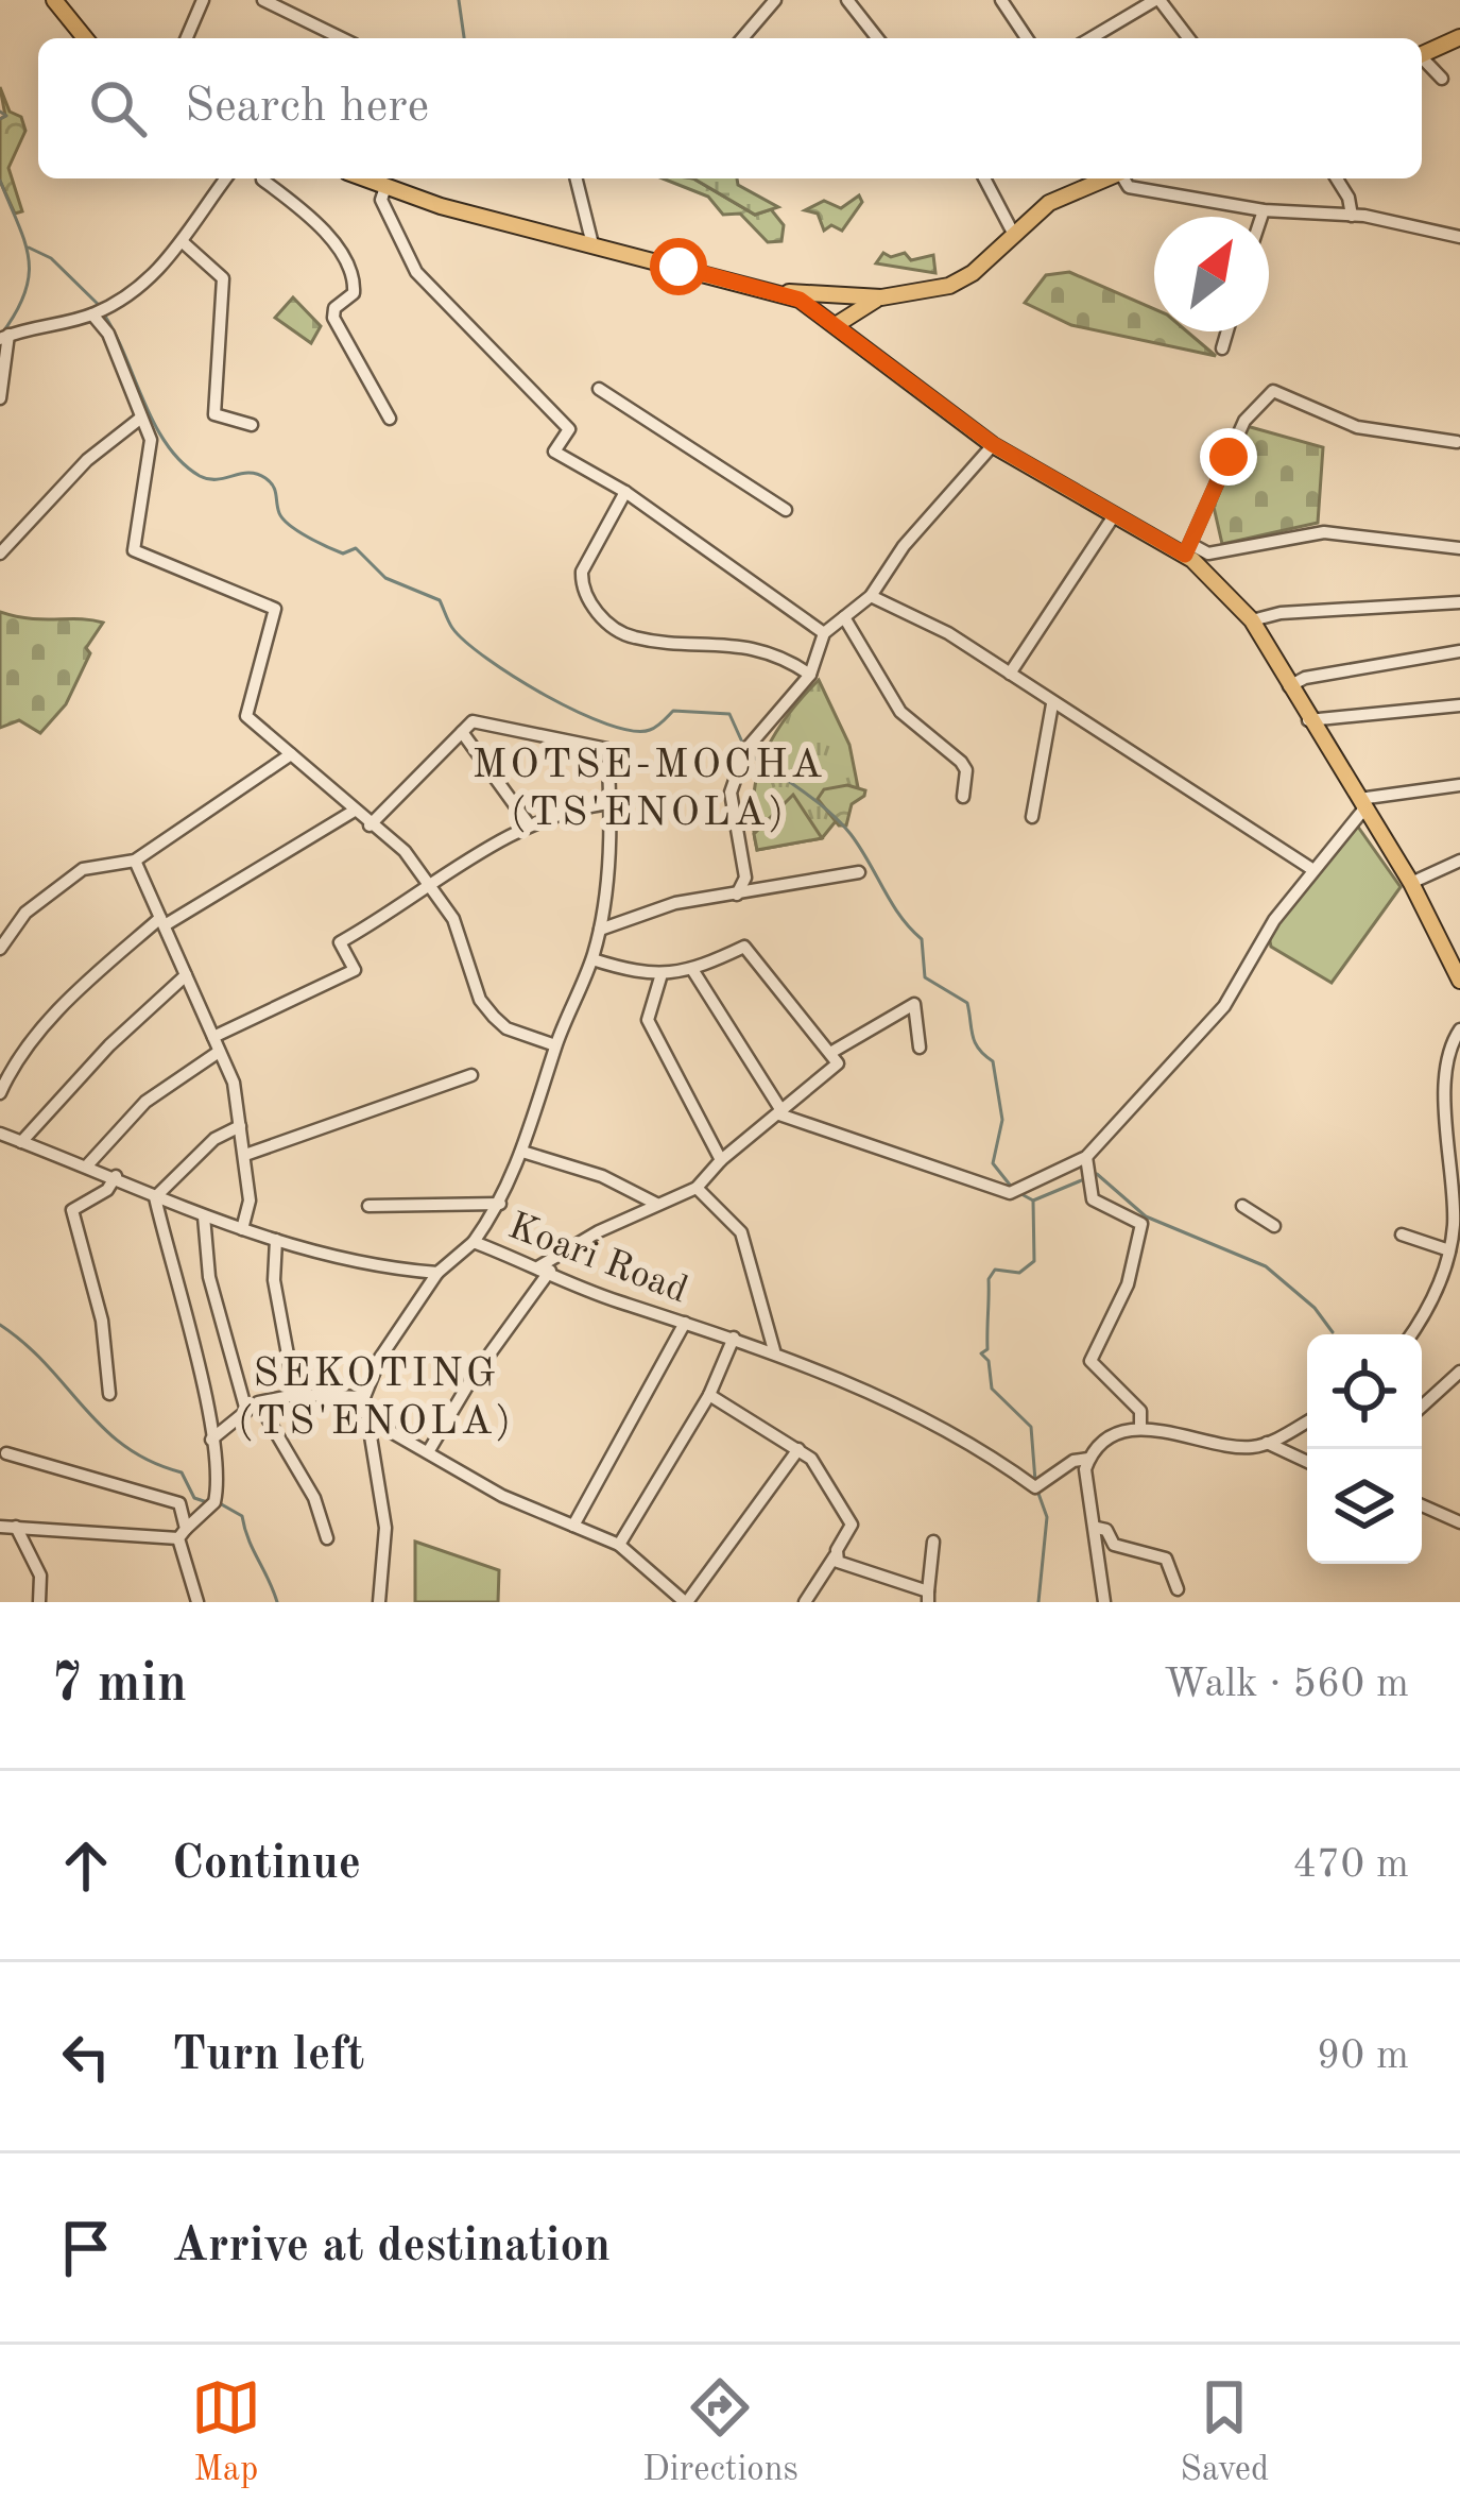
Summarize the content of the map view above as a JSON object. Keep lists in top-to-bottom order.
{
  "streets": {
    "street": ["Koari Road"]
  },
  "districts": ["MOTSE-MOCHA (TS'ENOLA)", "SEKOTING (TS'ENOLA)"],
  "north": "top right",
  "page": {
    "search": "Search here",
    "heading": ["7 min", "Walk · 560 m"],
    "list": [
      ["Continue", "470 m"],
      ["Turn left", "90 m"],
      "Arrive at destination"
    ],
    "nav": ["Map", "Directions", "Saved"]
  }
}
